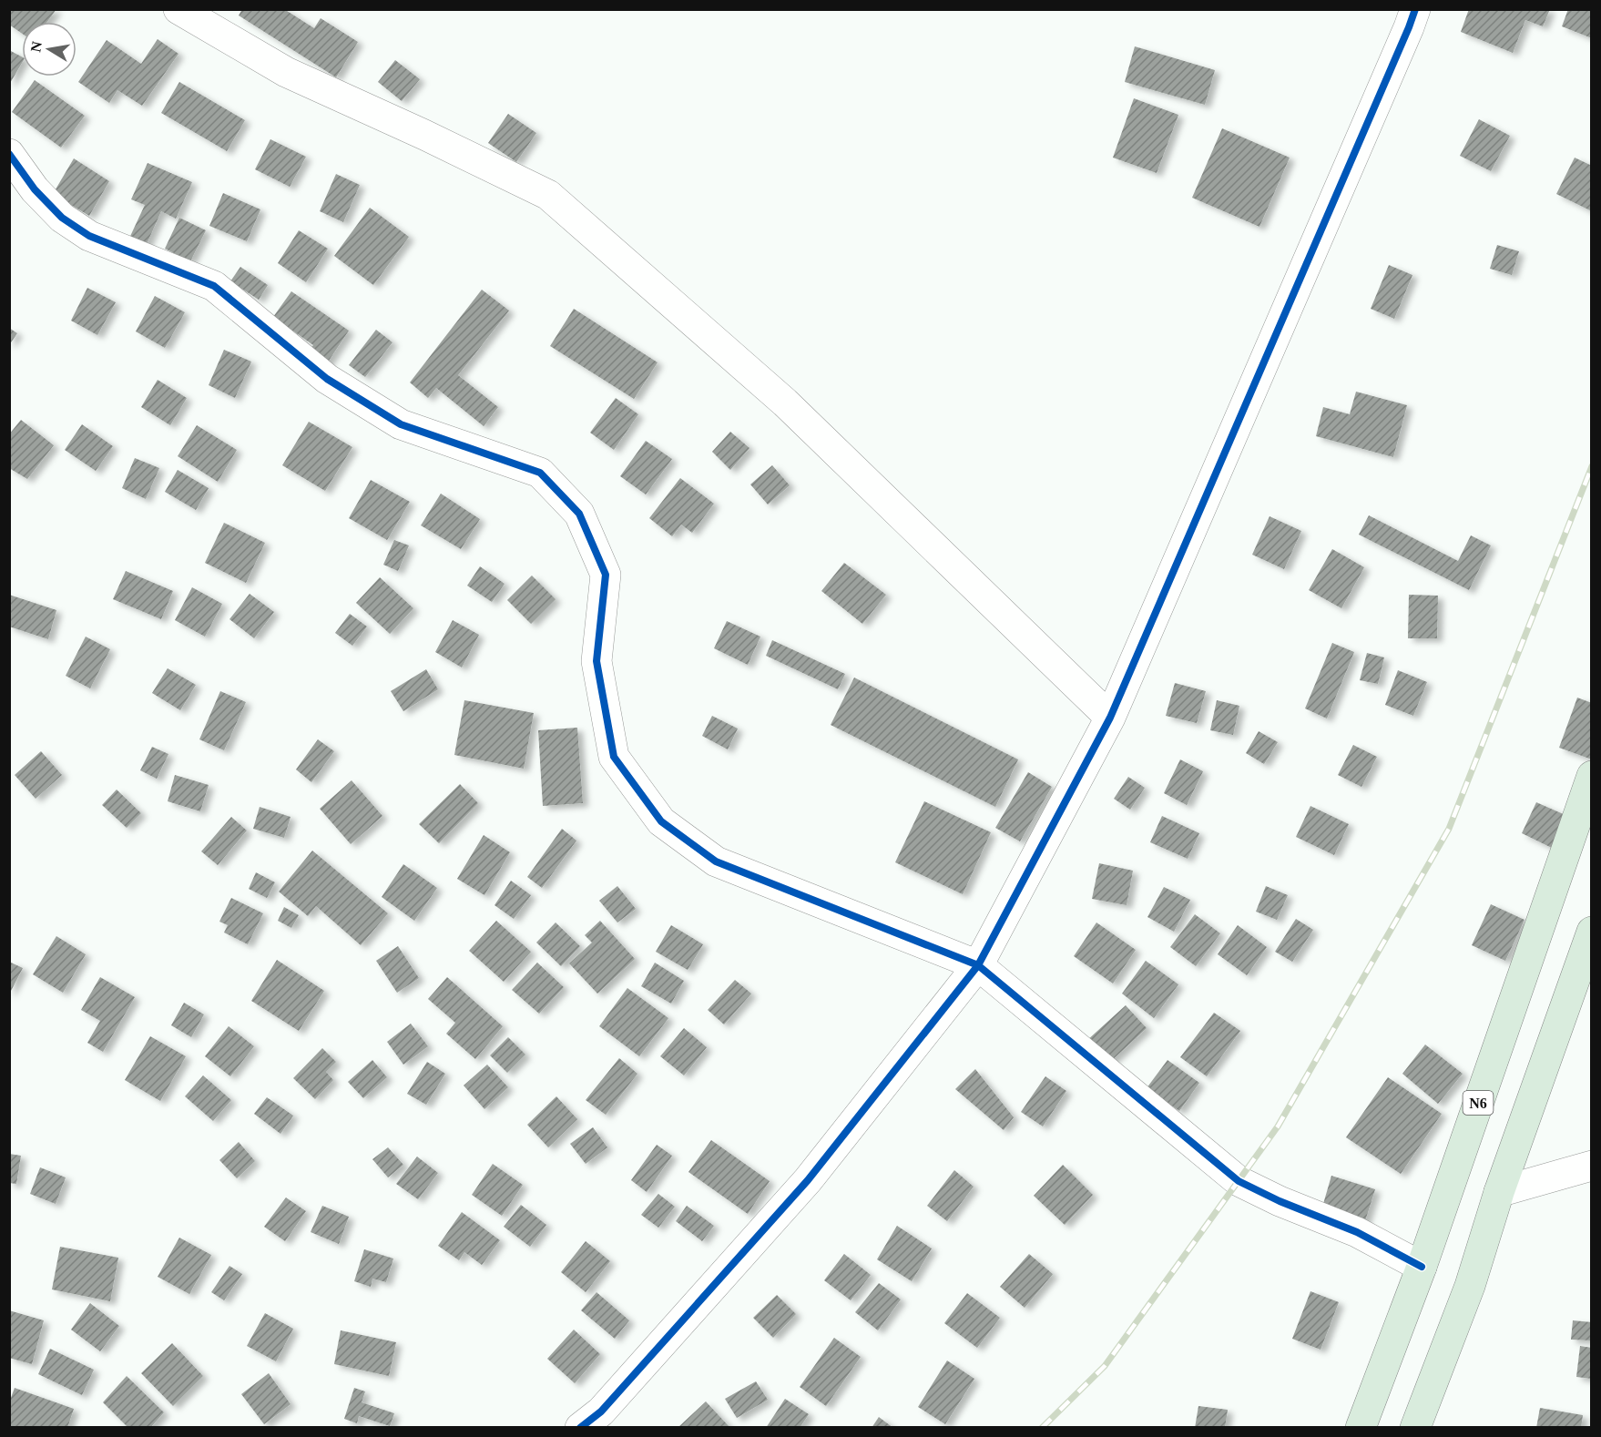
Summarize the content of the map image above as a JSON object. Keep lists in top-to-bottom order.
{
  "streets": {
    "highway": ["N6"]
  },
  "north": "left"
}
